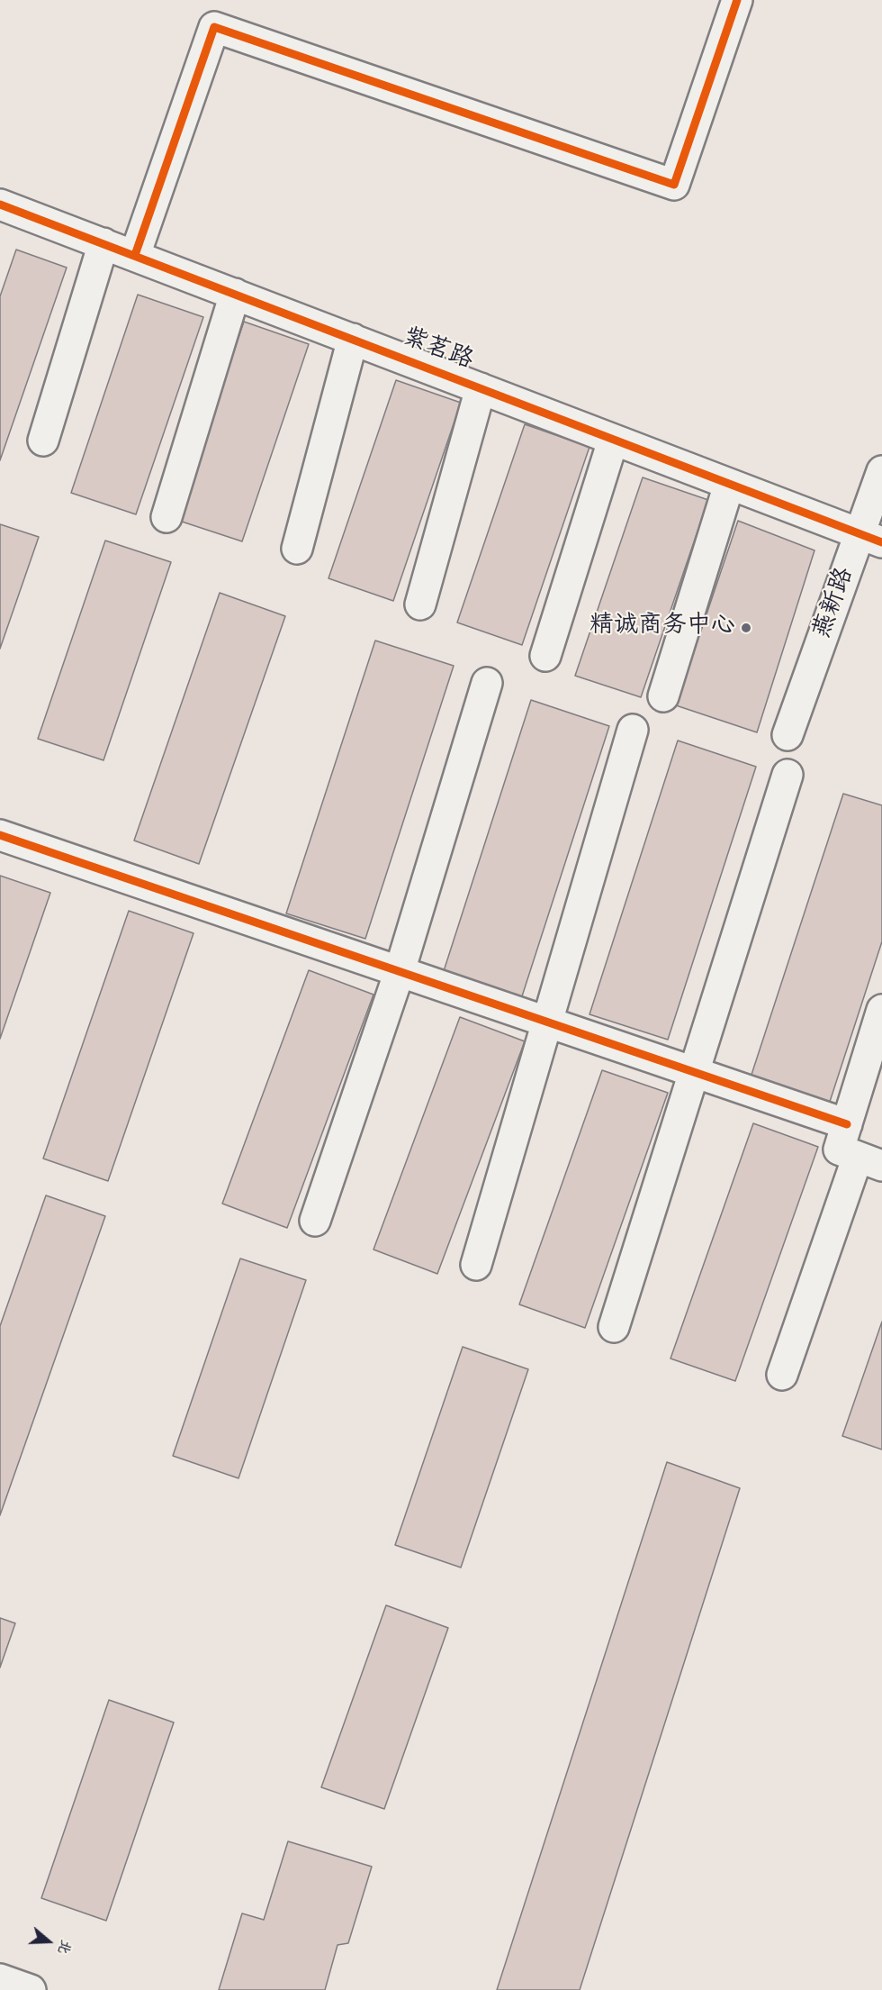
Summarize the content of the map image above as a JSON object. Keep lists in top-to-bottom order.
{
  "streets": {
    "street": ["紫茗路", "燕新路"]
  },
  "crossings": [
    ["紫茗路", "燕新路"]
  ],
  "places": ["精诚商务中心"],
  "north": "right"
}
